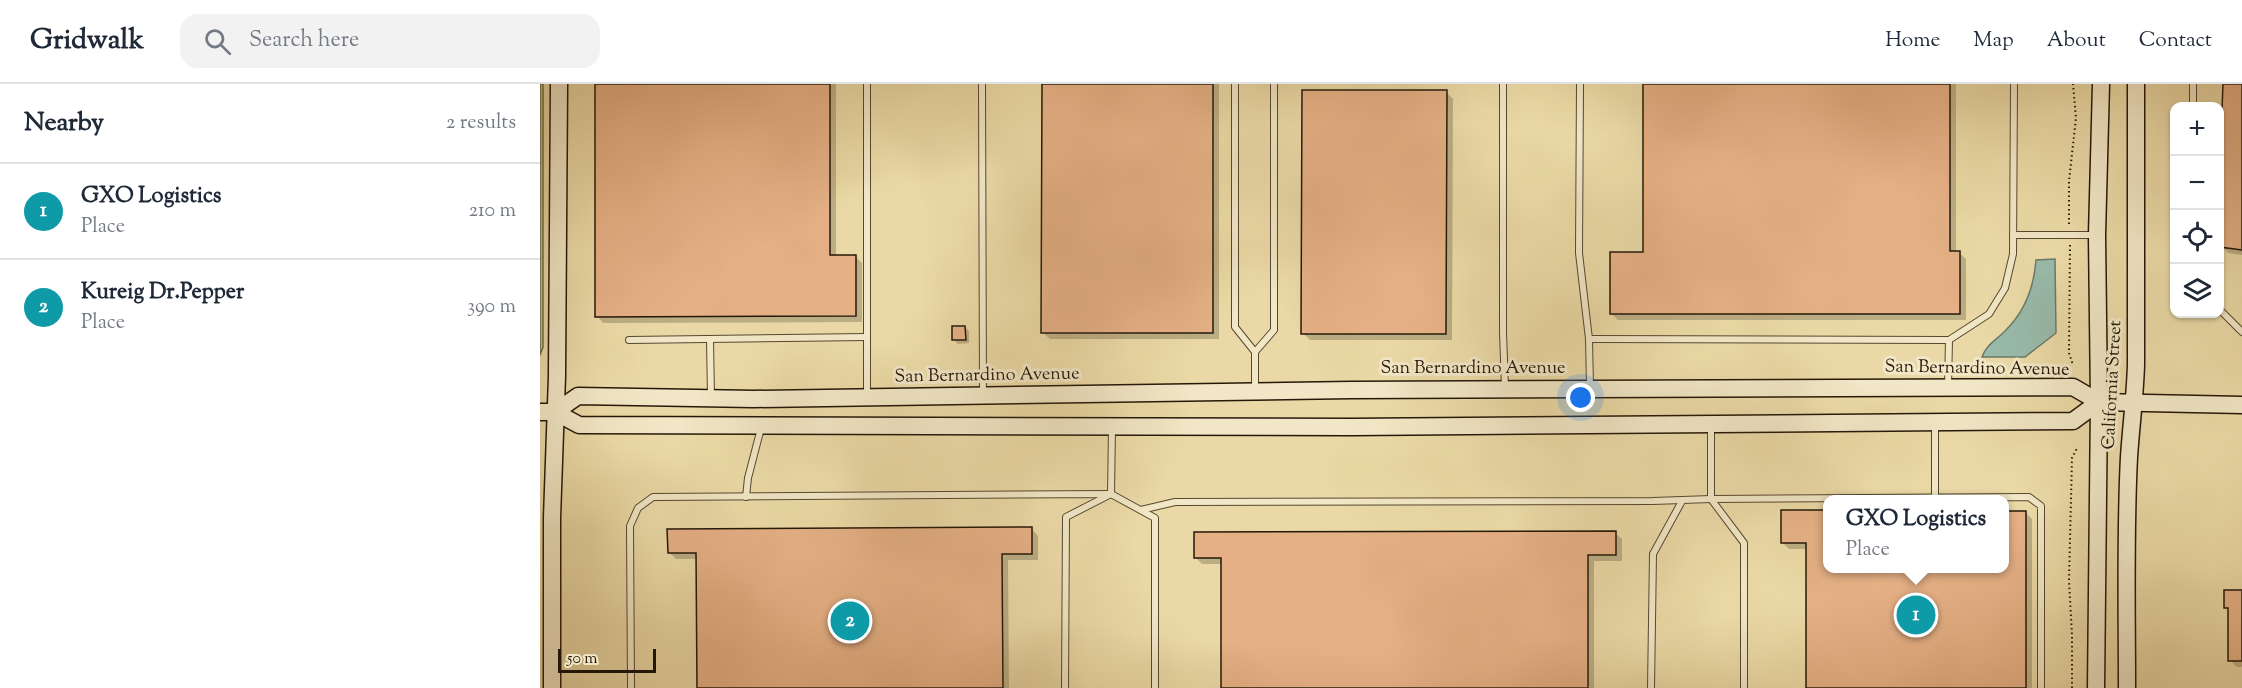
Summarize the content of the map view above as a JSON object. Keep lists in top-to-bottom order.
{
  "streets": {
    "main road": ["San Bernardino Avenue", "California Street"]
  },
  "crossings": [
    ["San Bernardino Avenue", "California Street"]
  ],
  "scale_bar": "50 m",
  "page": {
    "header": "Gridwalk",
    "search": "Search here",
    "nav": [
      "Home",
      "Map",
      "About",
      "Contact"
    ],
    "heading": ["Nearby", "2 results"],
    "map_buttons": ["+", "−"],
    "list": [
      {
        "mark": "1",
        "name": "GXO Logistics",
        "note": "Place",
        "value": "210 m"
      },
      {
        "mark": "2",
        "name": "Kureig Dr.Pepper",
        "note": "Place",
        "value": "390 m"
      }
    ],
    "popup": ["GXO Logistics", "Place"],
    "pins": ["1", "2"],
    "scale": "50 m"
  }
}
